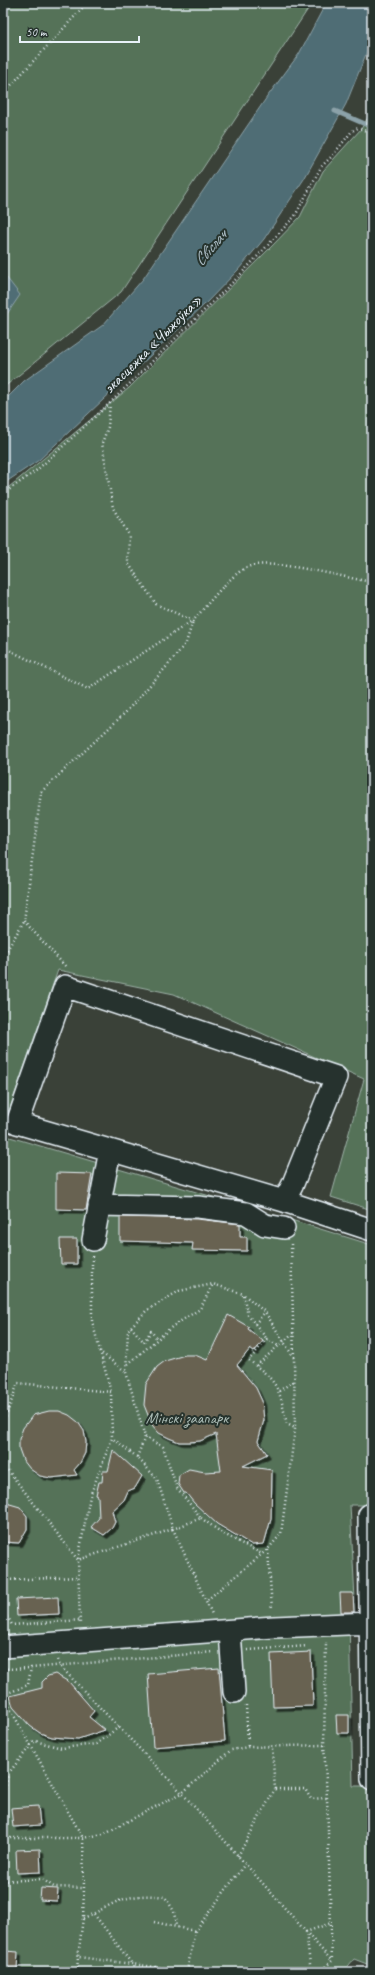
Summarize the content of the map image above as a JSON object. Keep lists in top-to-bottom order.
{
  "streets": {
    "path": ["экасцежка «Чыжоўка»"]
  },
  "water": ["Свіслач"],
  "parks": ["Мінскі заапарк"],
  "scale_bar": "50 m"
}
